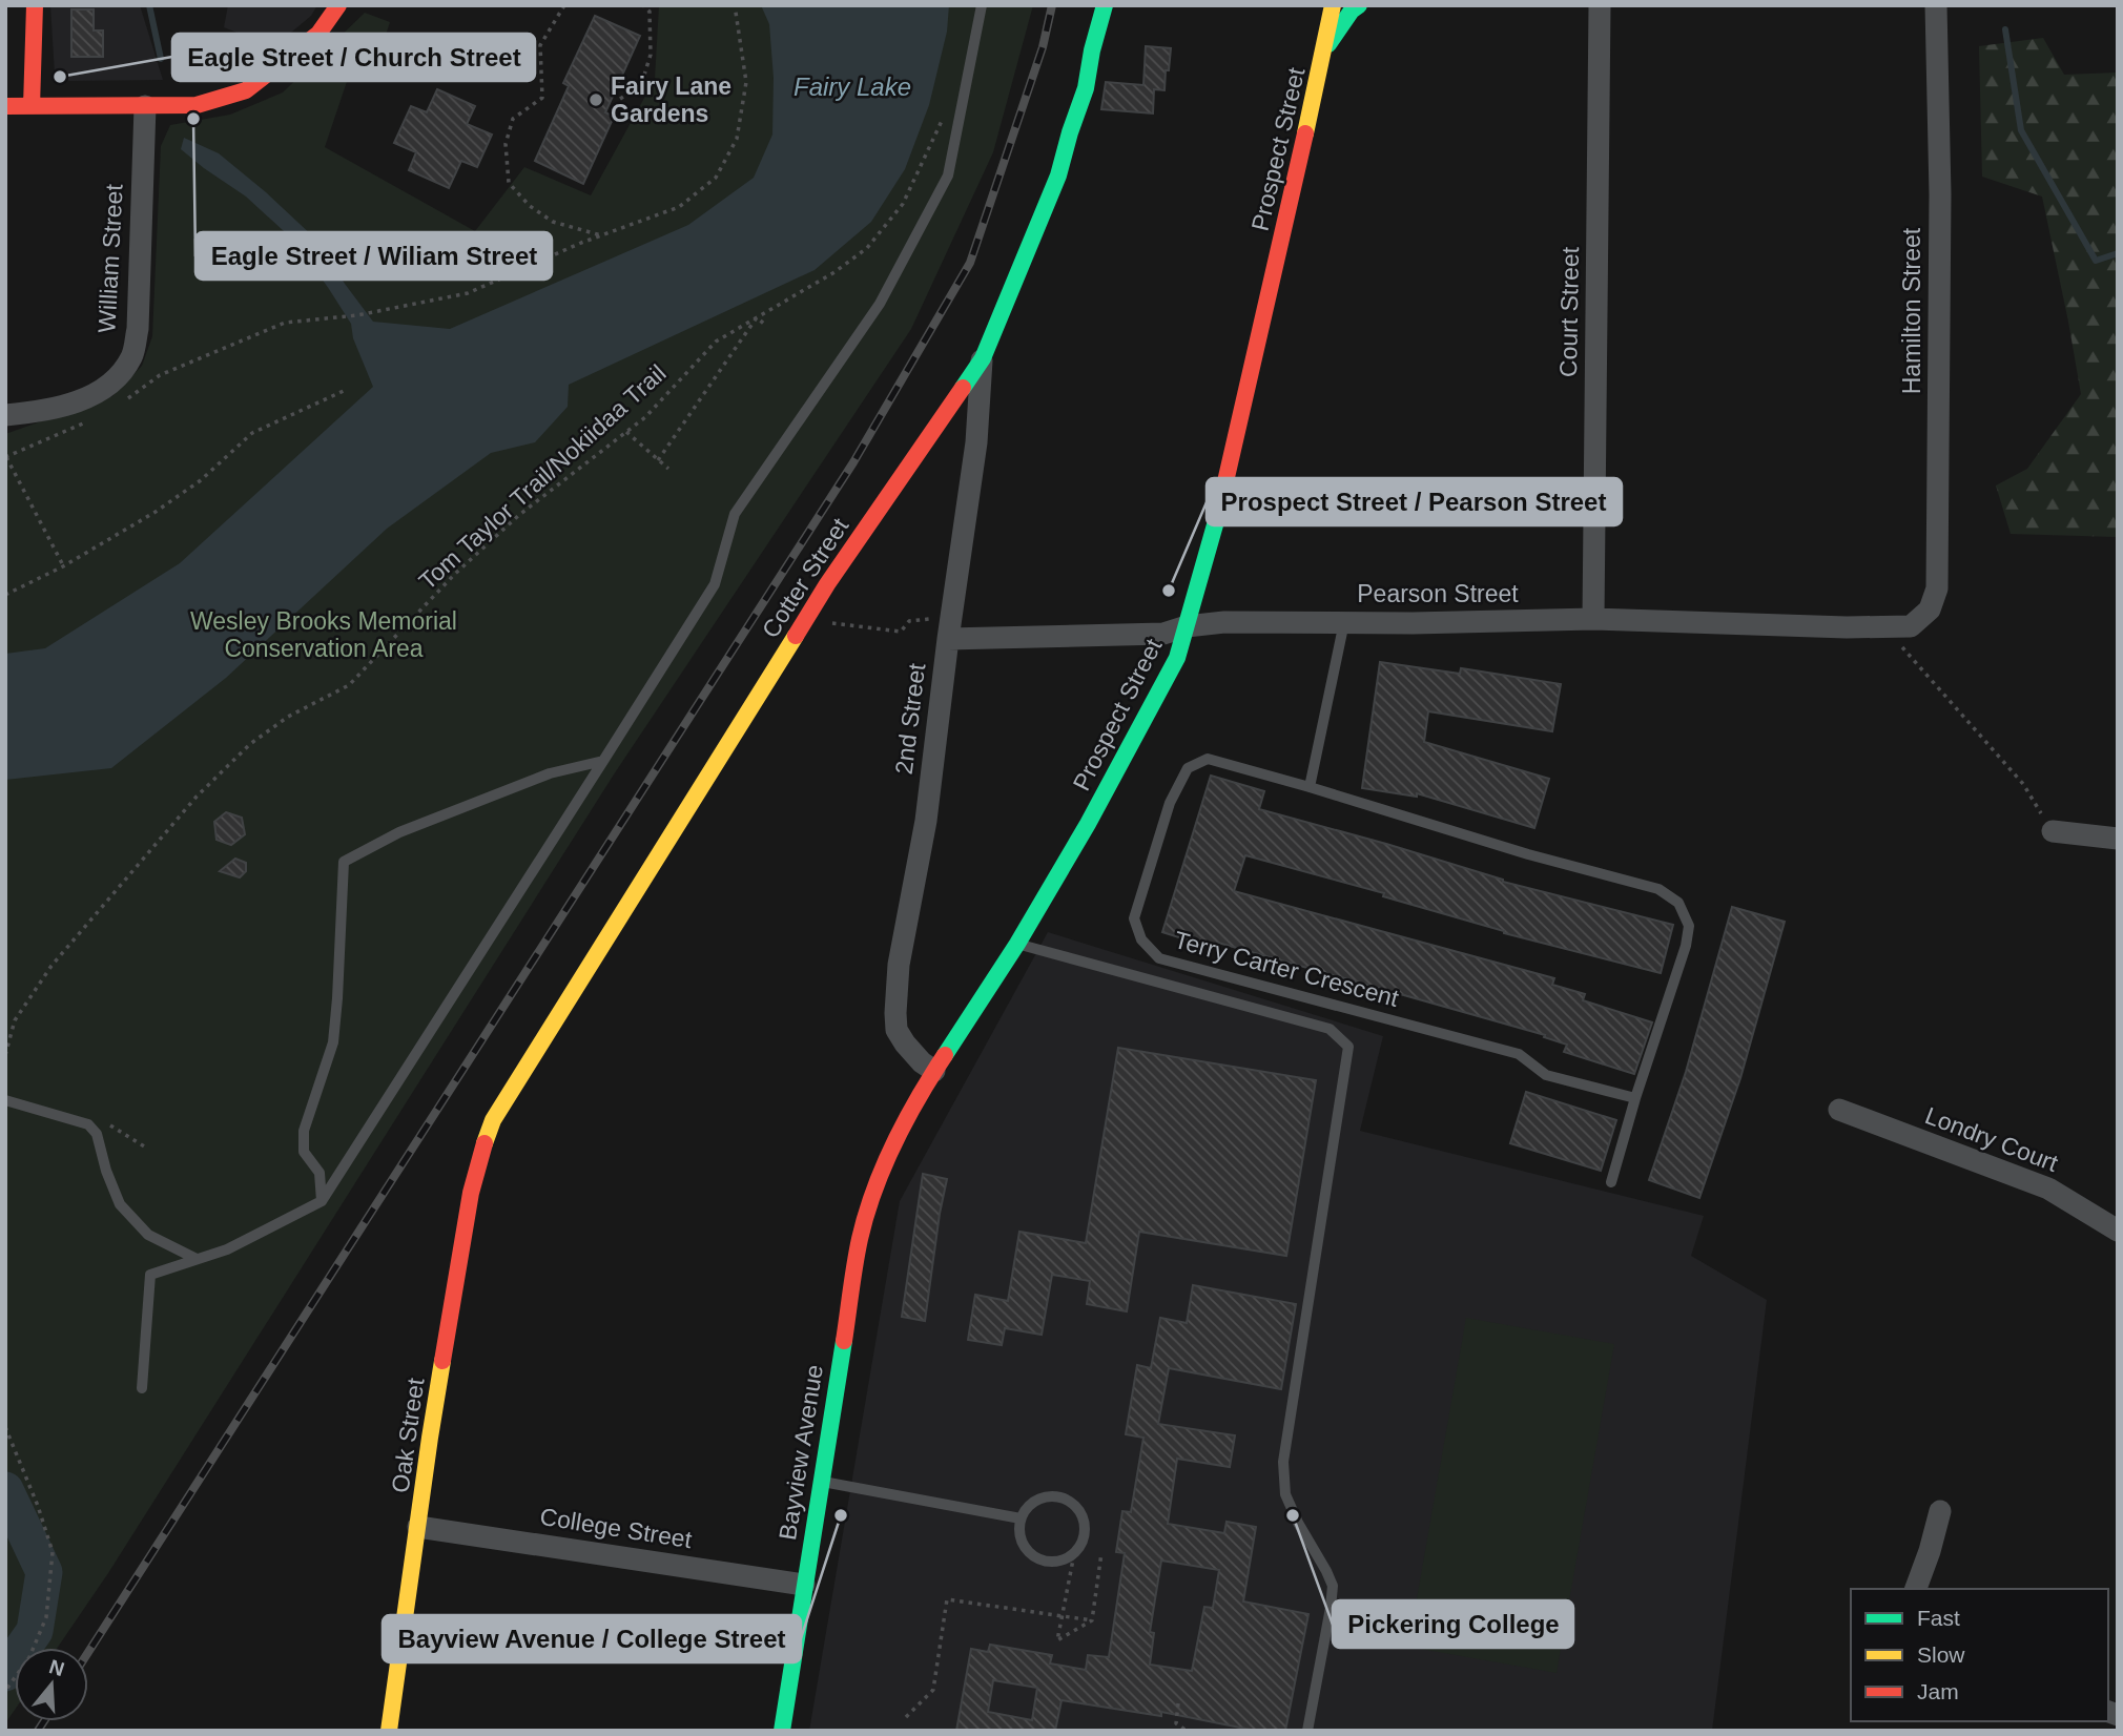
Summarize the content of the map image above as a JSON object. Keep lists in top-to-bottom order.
{
  "streets": {
    "main road": [
      "Prospect Street",
      "Cotter Street",
      "Oak Street",
      "Bayview Avenue"
    ],
    "street": [
      "William Street",
      "Hamilton Street",
      "Court Street",
      "Pearson Street",
      "2nd Street",
      "Londry Court",
      "College Street"
    ],
    "lane": ["Terry Carter Crescent"],
    "path": ["Tom Taylor Trail/Nokiidaa Trail"]
  },
  "crossings": [
    ["Prospect Street", "Pearson Street"],
    ["Prospect Street", "2nd Street"],
    ["Prospect Street", "Bayview Avenue"],
    ["Hamilton Street", "Pearson Street"],
    ["Court Street", "Pearson Street"],
    ["Cotter Street", "2nd Street"],
    ["Cotter Street", "Oak Street"],
    ["Pearson Street", "2nd Street"],
    ["Oak Street", "College Street"],
    ["Bayview Avenue", "College Street"]
  ],
  "water": ["Fairy Lake"],
  "parks": ["Wesley Brooks Memorial Conservation Area"],
  "places": [
    "Eagle Street / Church Street",
    "Fairy Lane Gardens",
    "Eagle Street / Wiliam Street",
    "Prospect Street / Pearson Street",
    "Bayview Avenue / College Street",
    "Pickering College"
  ],
  "legend": ["Fast", "Slow", "Jam"],
  "north": "top"
}
